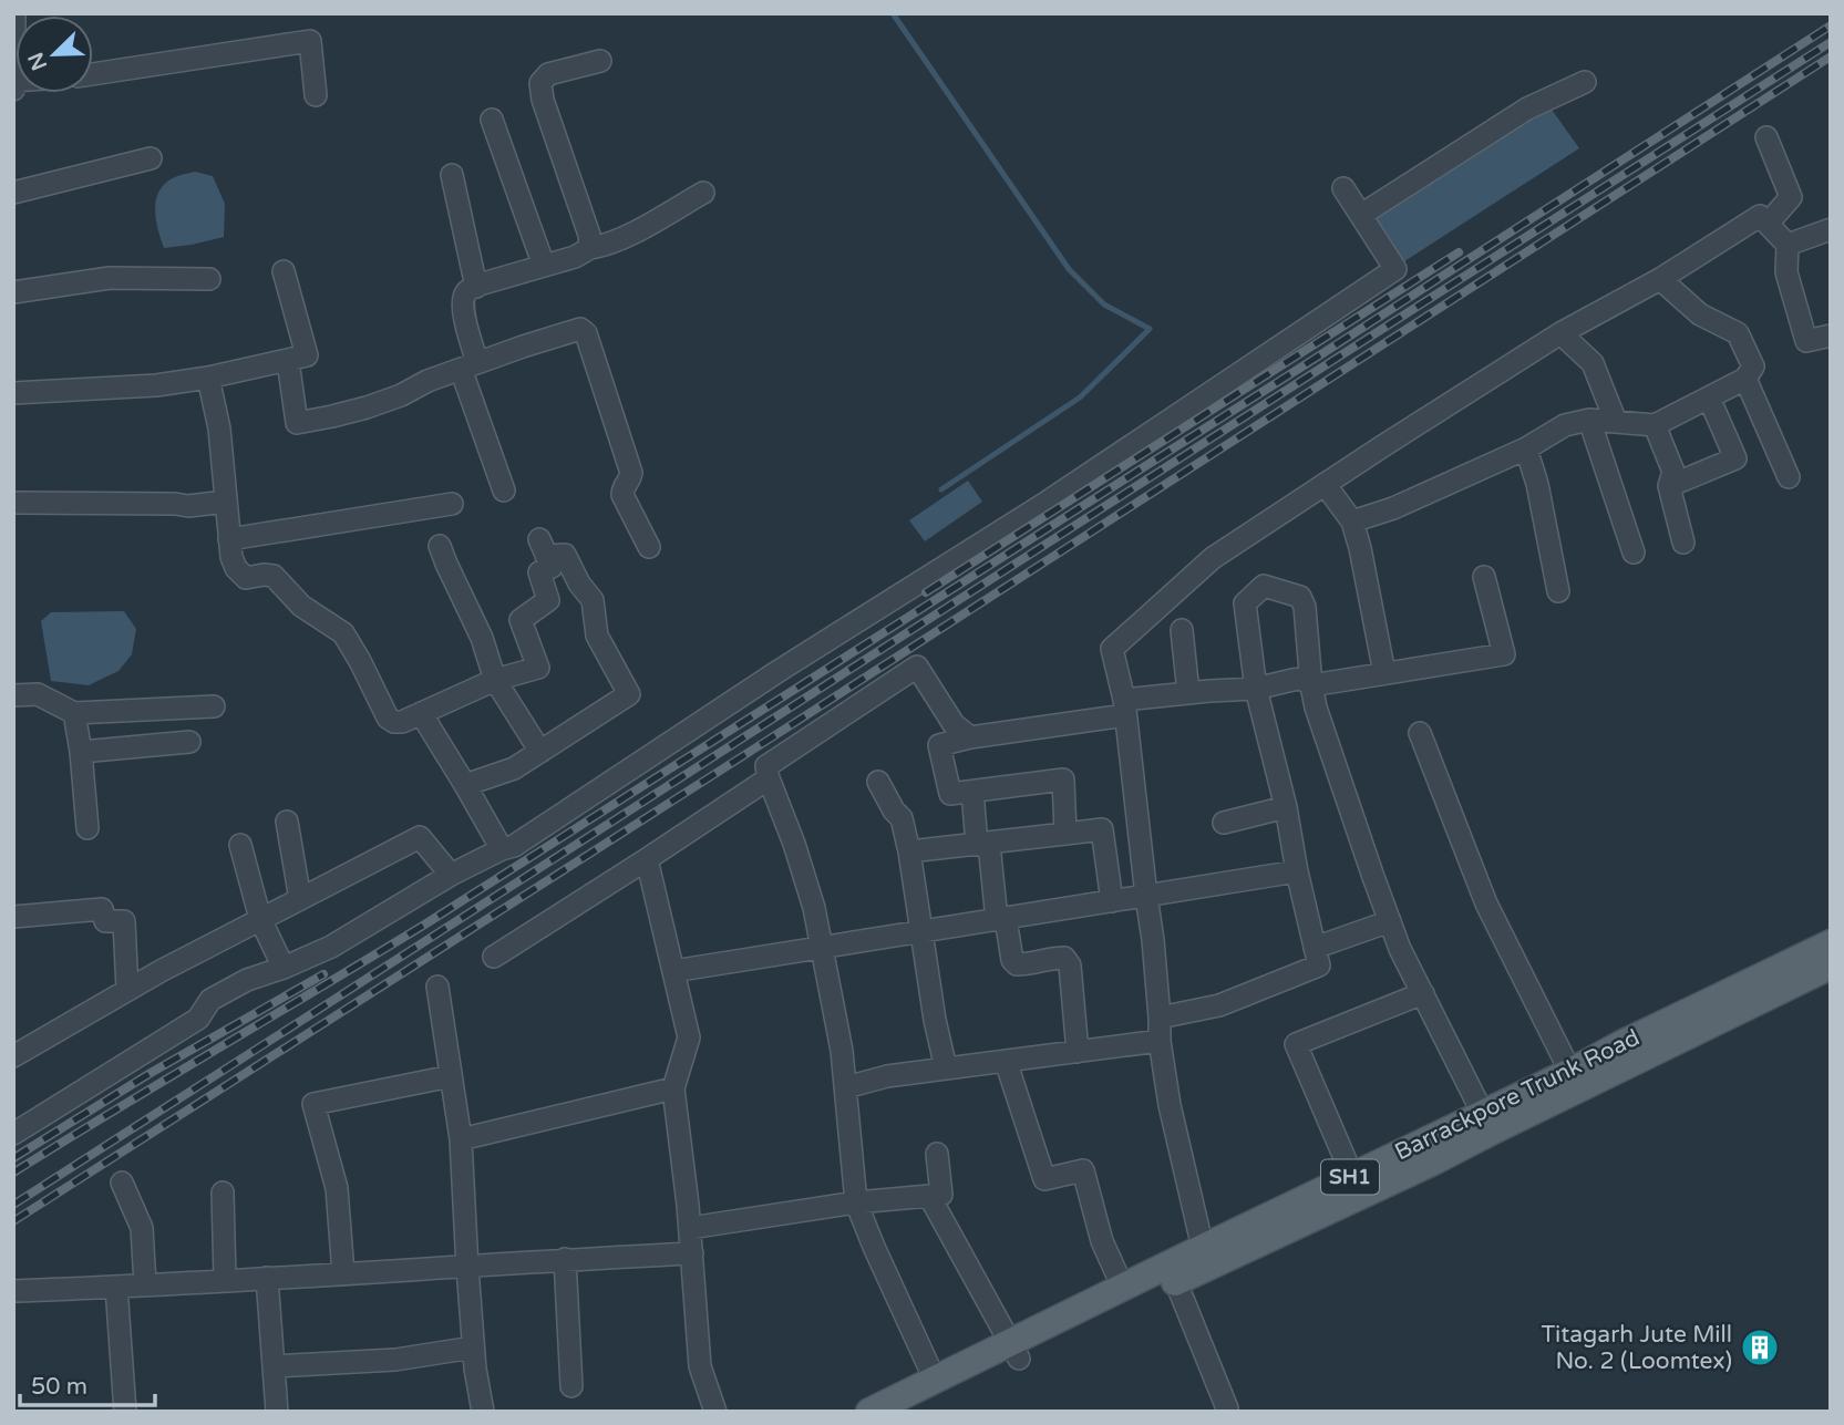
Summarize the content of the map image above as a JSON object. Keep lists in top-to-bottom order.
{
  "streets": {
    "main road": ["Barrackpore Trunk Road", "SH1"]
  },
  "places": {
    "building": ["Titagarh Jute Mill No. 2 (Loomtex)"]
  },
  "scale_bar": "50 m",
  "north": "bottom left"
}
